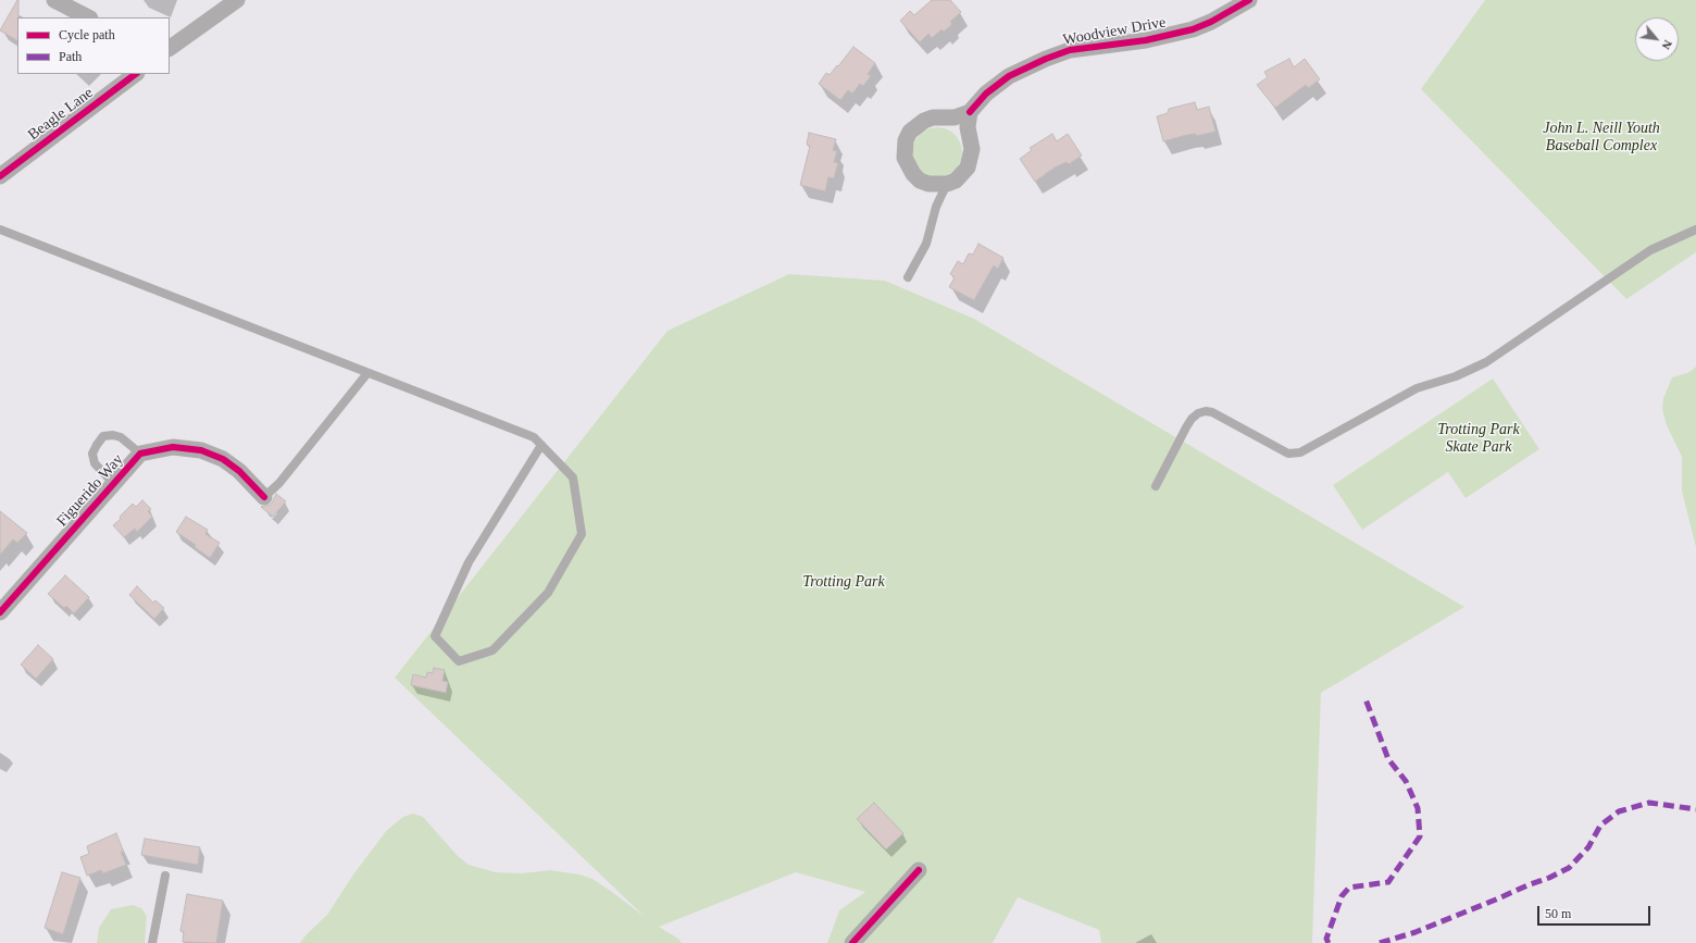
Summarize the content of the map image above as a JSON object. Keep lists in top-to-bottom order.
{
  "streets": {
    "street": ["Woodview Drive", "Beagle Lane", "Figuerido Way"]
  },
  "parks": ["John L. Neill Youth Baseball Complex", "Trotting Park Skate Park", "Trotting Park"],
  "legend": ["Cycle path", "Path"],
  "scale_bar": "50 m",
  "north": "bottom right"
}
